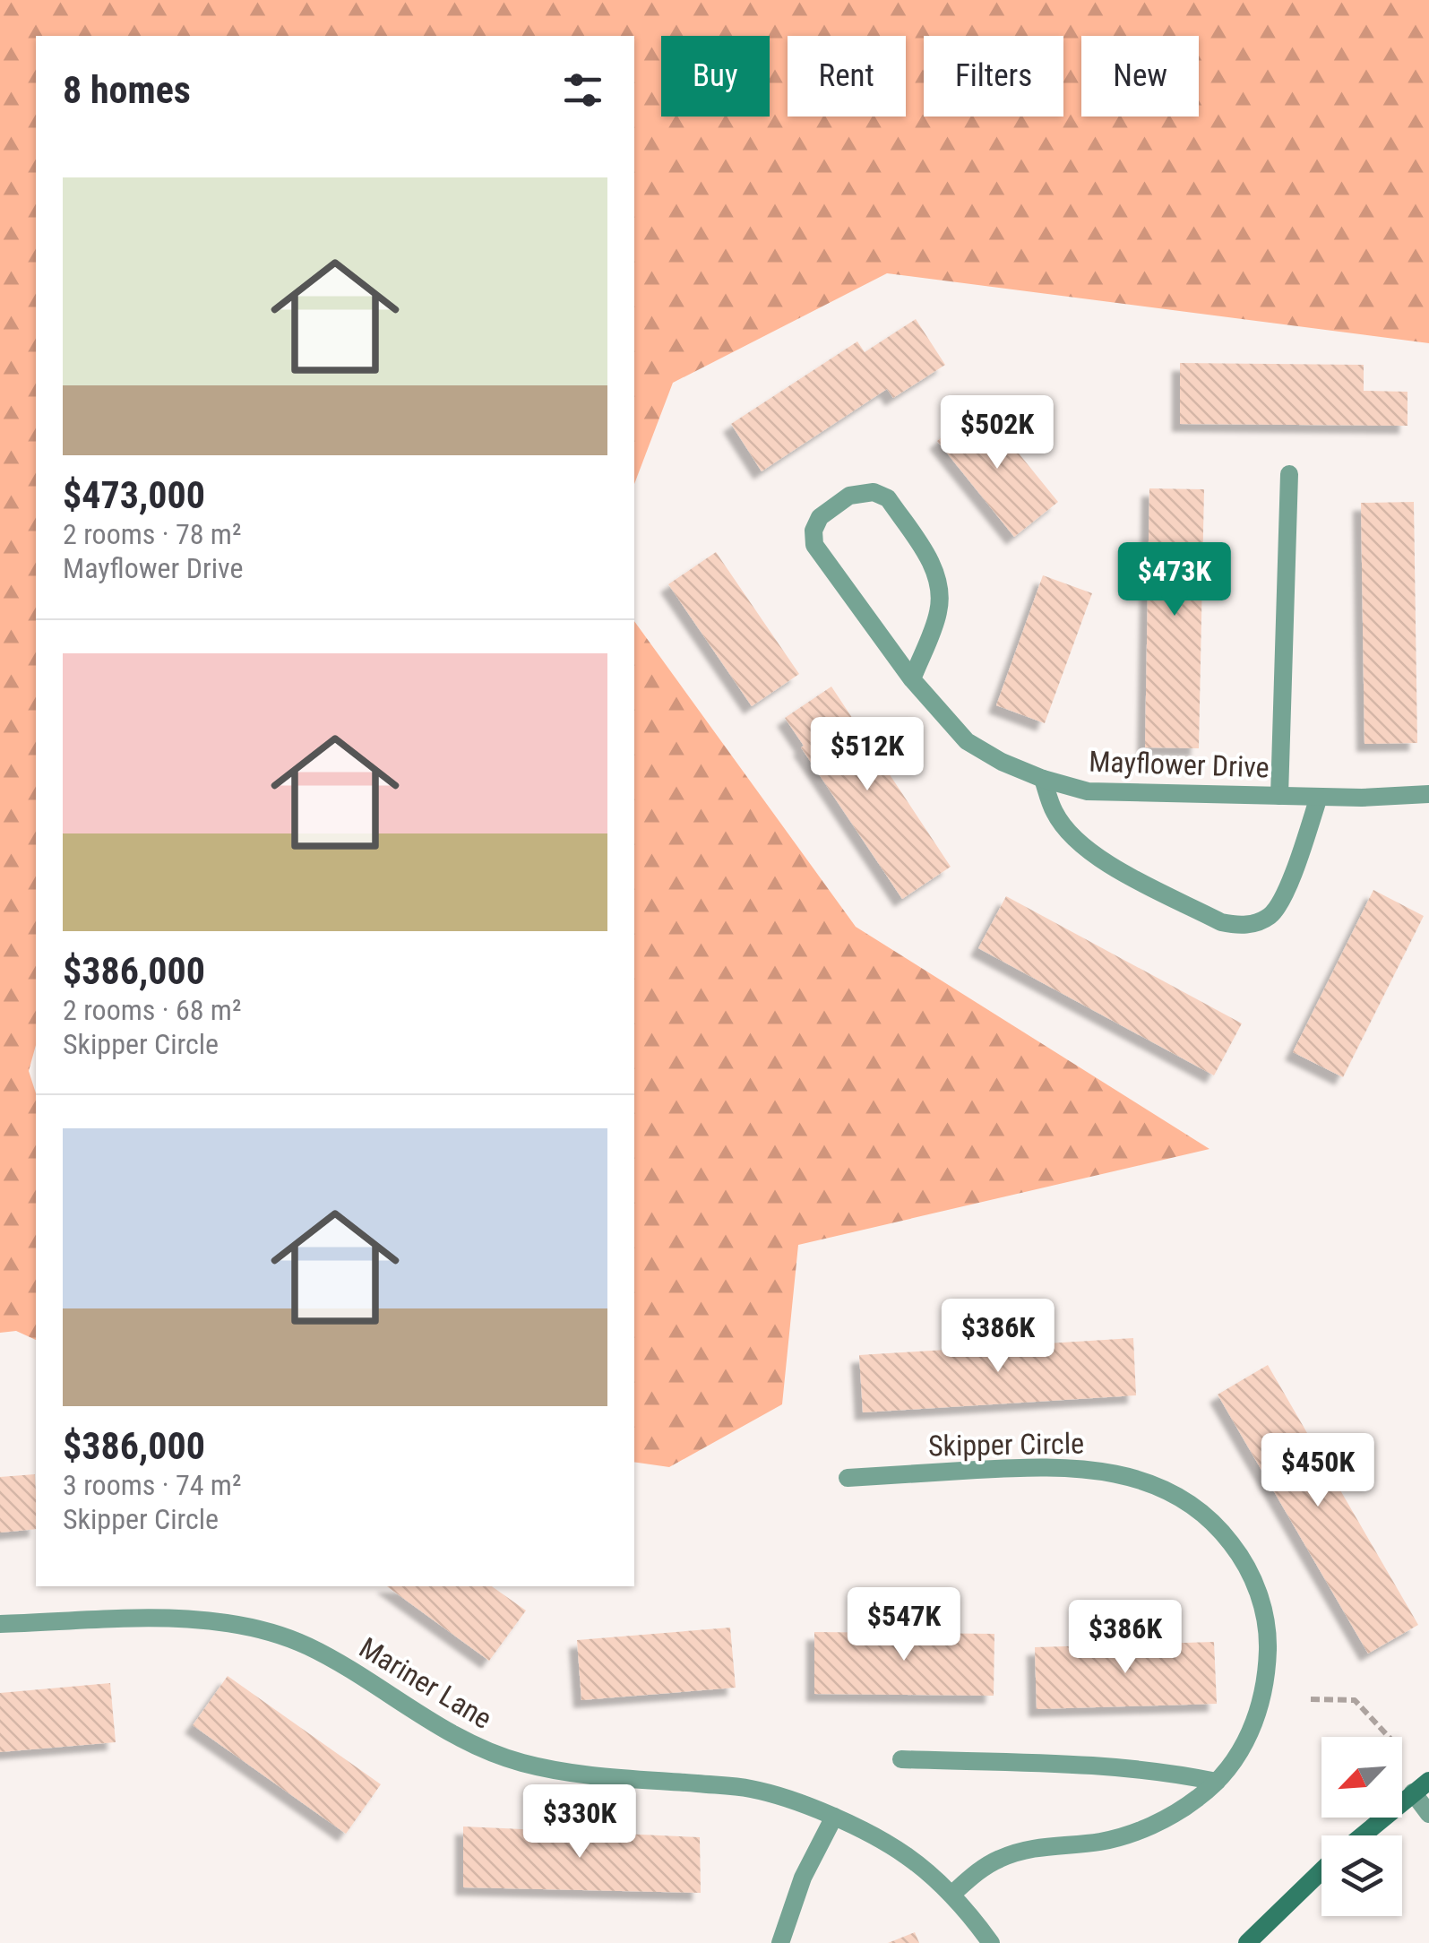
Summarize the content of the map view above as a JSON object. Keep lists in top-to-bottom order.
{
  "streets": {
    "street": ["Mayflower Drive", "Skipper Circle", "Mariner Lane"]
  },
  "crossings": [
    ["Skipper Circle", "Mariner Lane"]
  ],
  "north": "bottom left",
  "page": {
    "chip": [
      "Buy",
      "Rent",
      "Filters",
      "New"
    ],
    "heading": "8 homes",
    "list": [
      {
        "name": "$473,000",
        "note": "2 rooms · 78 m² · Mayflower Drive"
      },
      {
        "name": "$386,000",
        "note": "2 rooms · 68 m² · Skipper Circle"
      },
      {
        "name": "$386,000",
        "note": "3 rooms · 74 m² · Skipper Circle"
      }
    ],
    "price": [
      "$502K",
      "$473K",
      "$512K",
      "$386K",
      "$450K",
      "$547K",
      "$386K",
      "$330K"
    ]
  }
}
